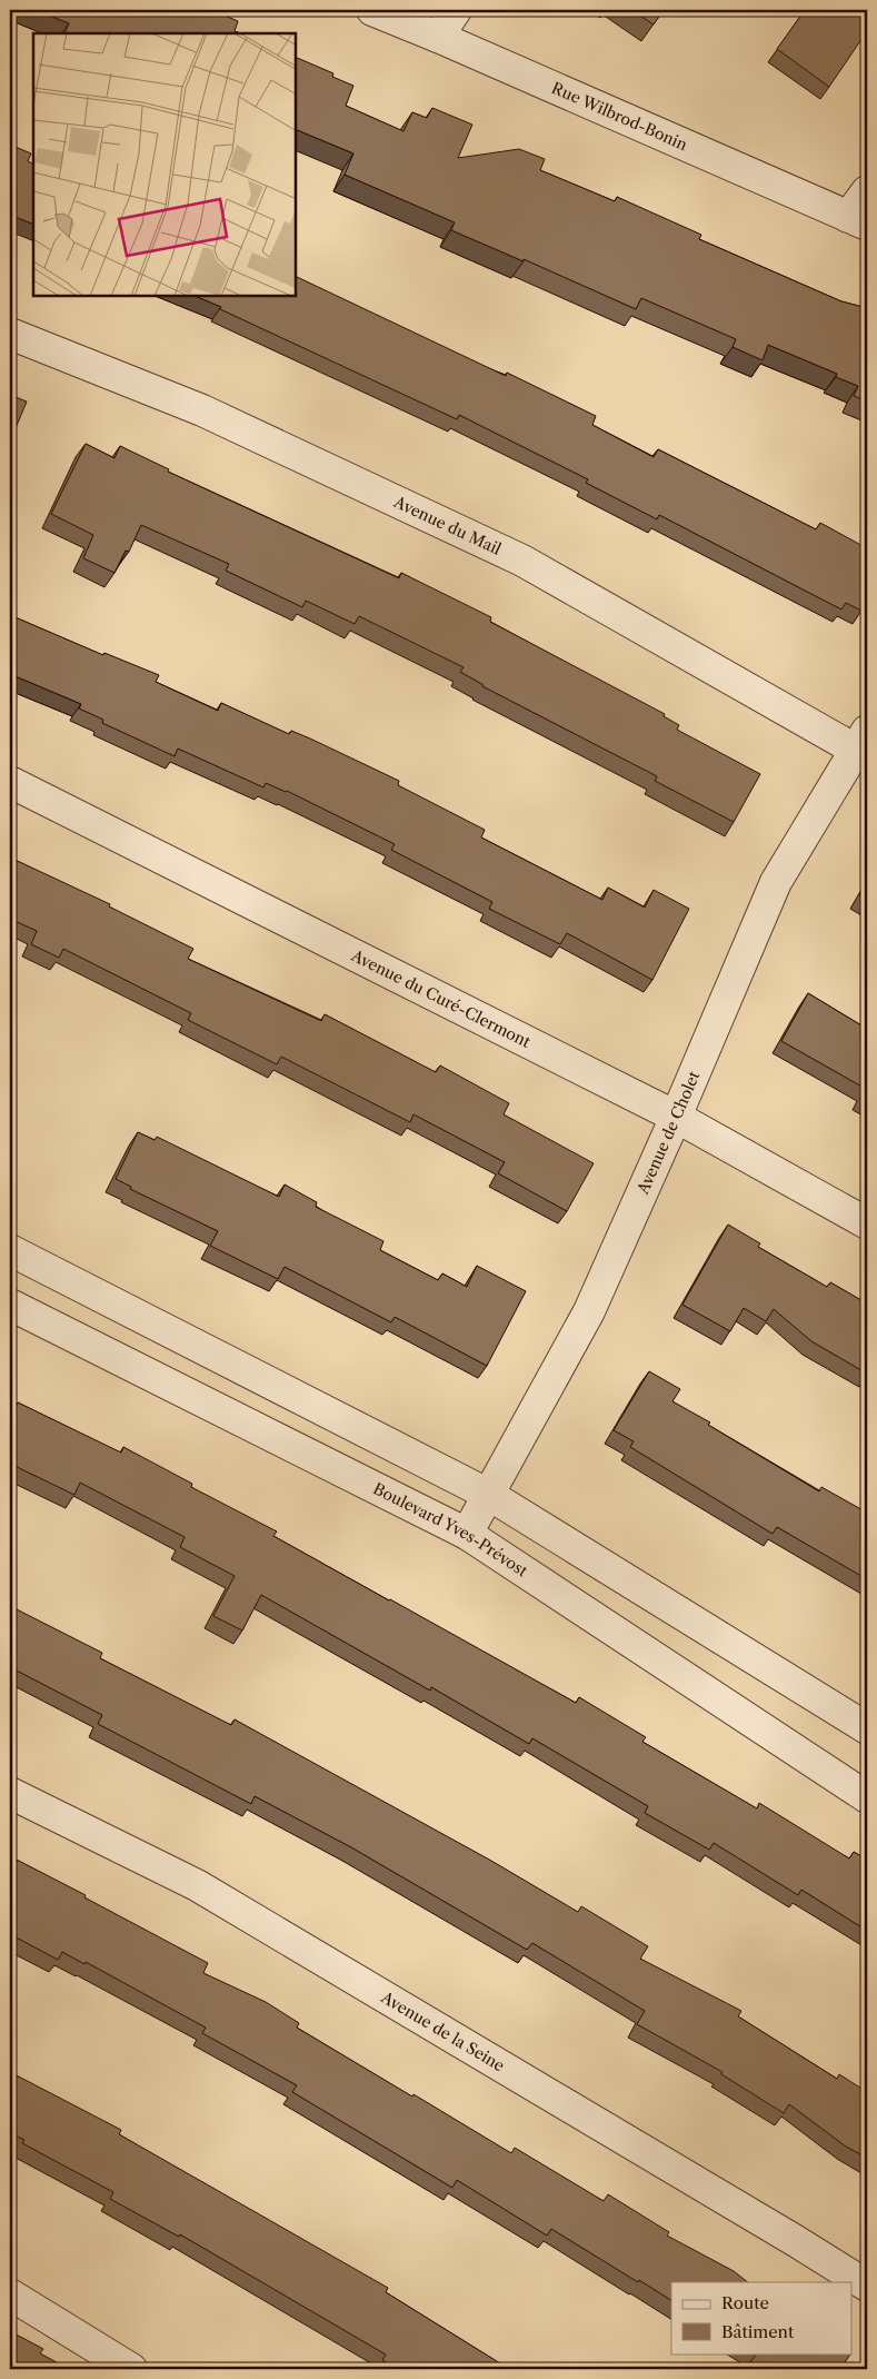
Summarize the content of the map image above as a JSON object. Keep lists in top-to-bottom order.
{
  "streets": {
    "street": [
      "Rue Wilbrod-Bonin",
      "Avenue du Mail",
      "Avenue du Curé-Clermont",
      "Avenue de Cholet",
      "Boulevard Yves-Prévost",
      "Avenue de la Seine"
    ]
  },
  "crossings": [
    ["Avenue du Mail", "Avenue de Cholet"],
    ["Avenue du Curé-Clermont", "Avenue de Cholet"],
    ["Avenue de Cholet", "Boulevard Yves-Prévost"]
  ],
  "legend": ["Route", "Bâtiment"]
}
